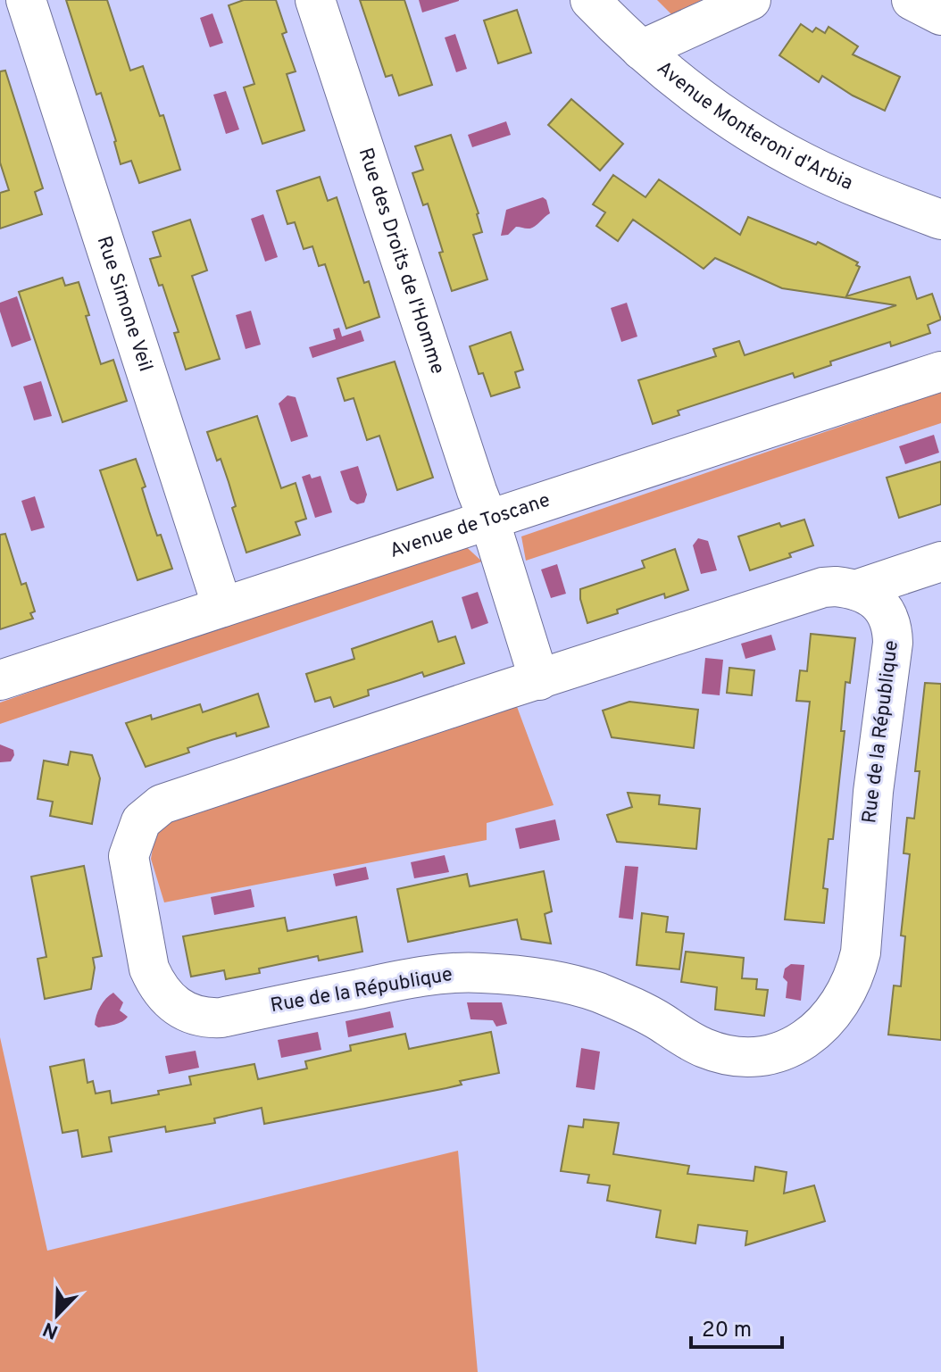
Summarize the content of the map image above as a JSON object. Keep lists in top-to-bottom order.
{
  "streets": {
    "street": [
      "Avenue Monteroni d'Arbia",
      "Rue des Droits de l'Homme",
      "Rue Simone Veil",
      "Avenue de Toscane",
      "Rue de la République"
    ]
  },
  "crossings": [
    ["Rue des Droits de l'Homme", "Avenue de Toscane"],
    ["Rue Simone Veil", "Avenue de Toscane"]
  ],
  "scale_bar": "20 m",
  "north": "bottom left"
}
